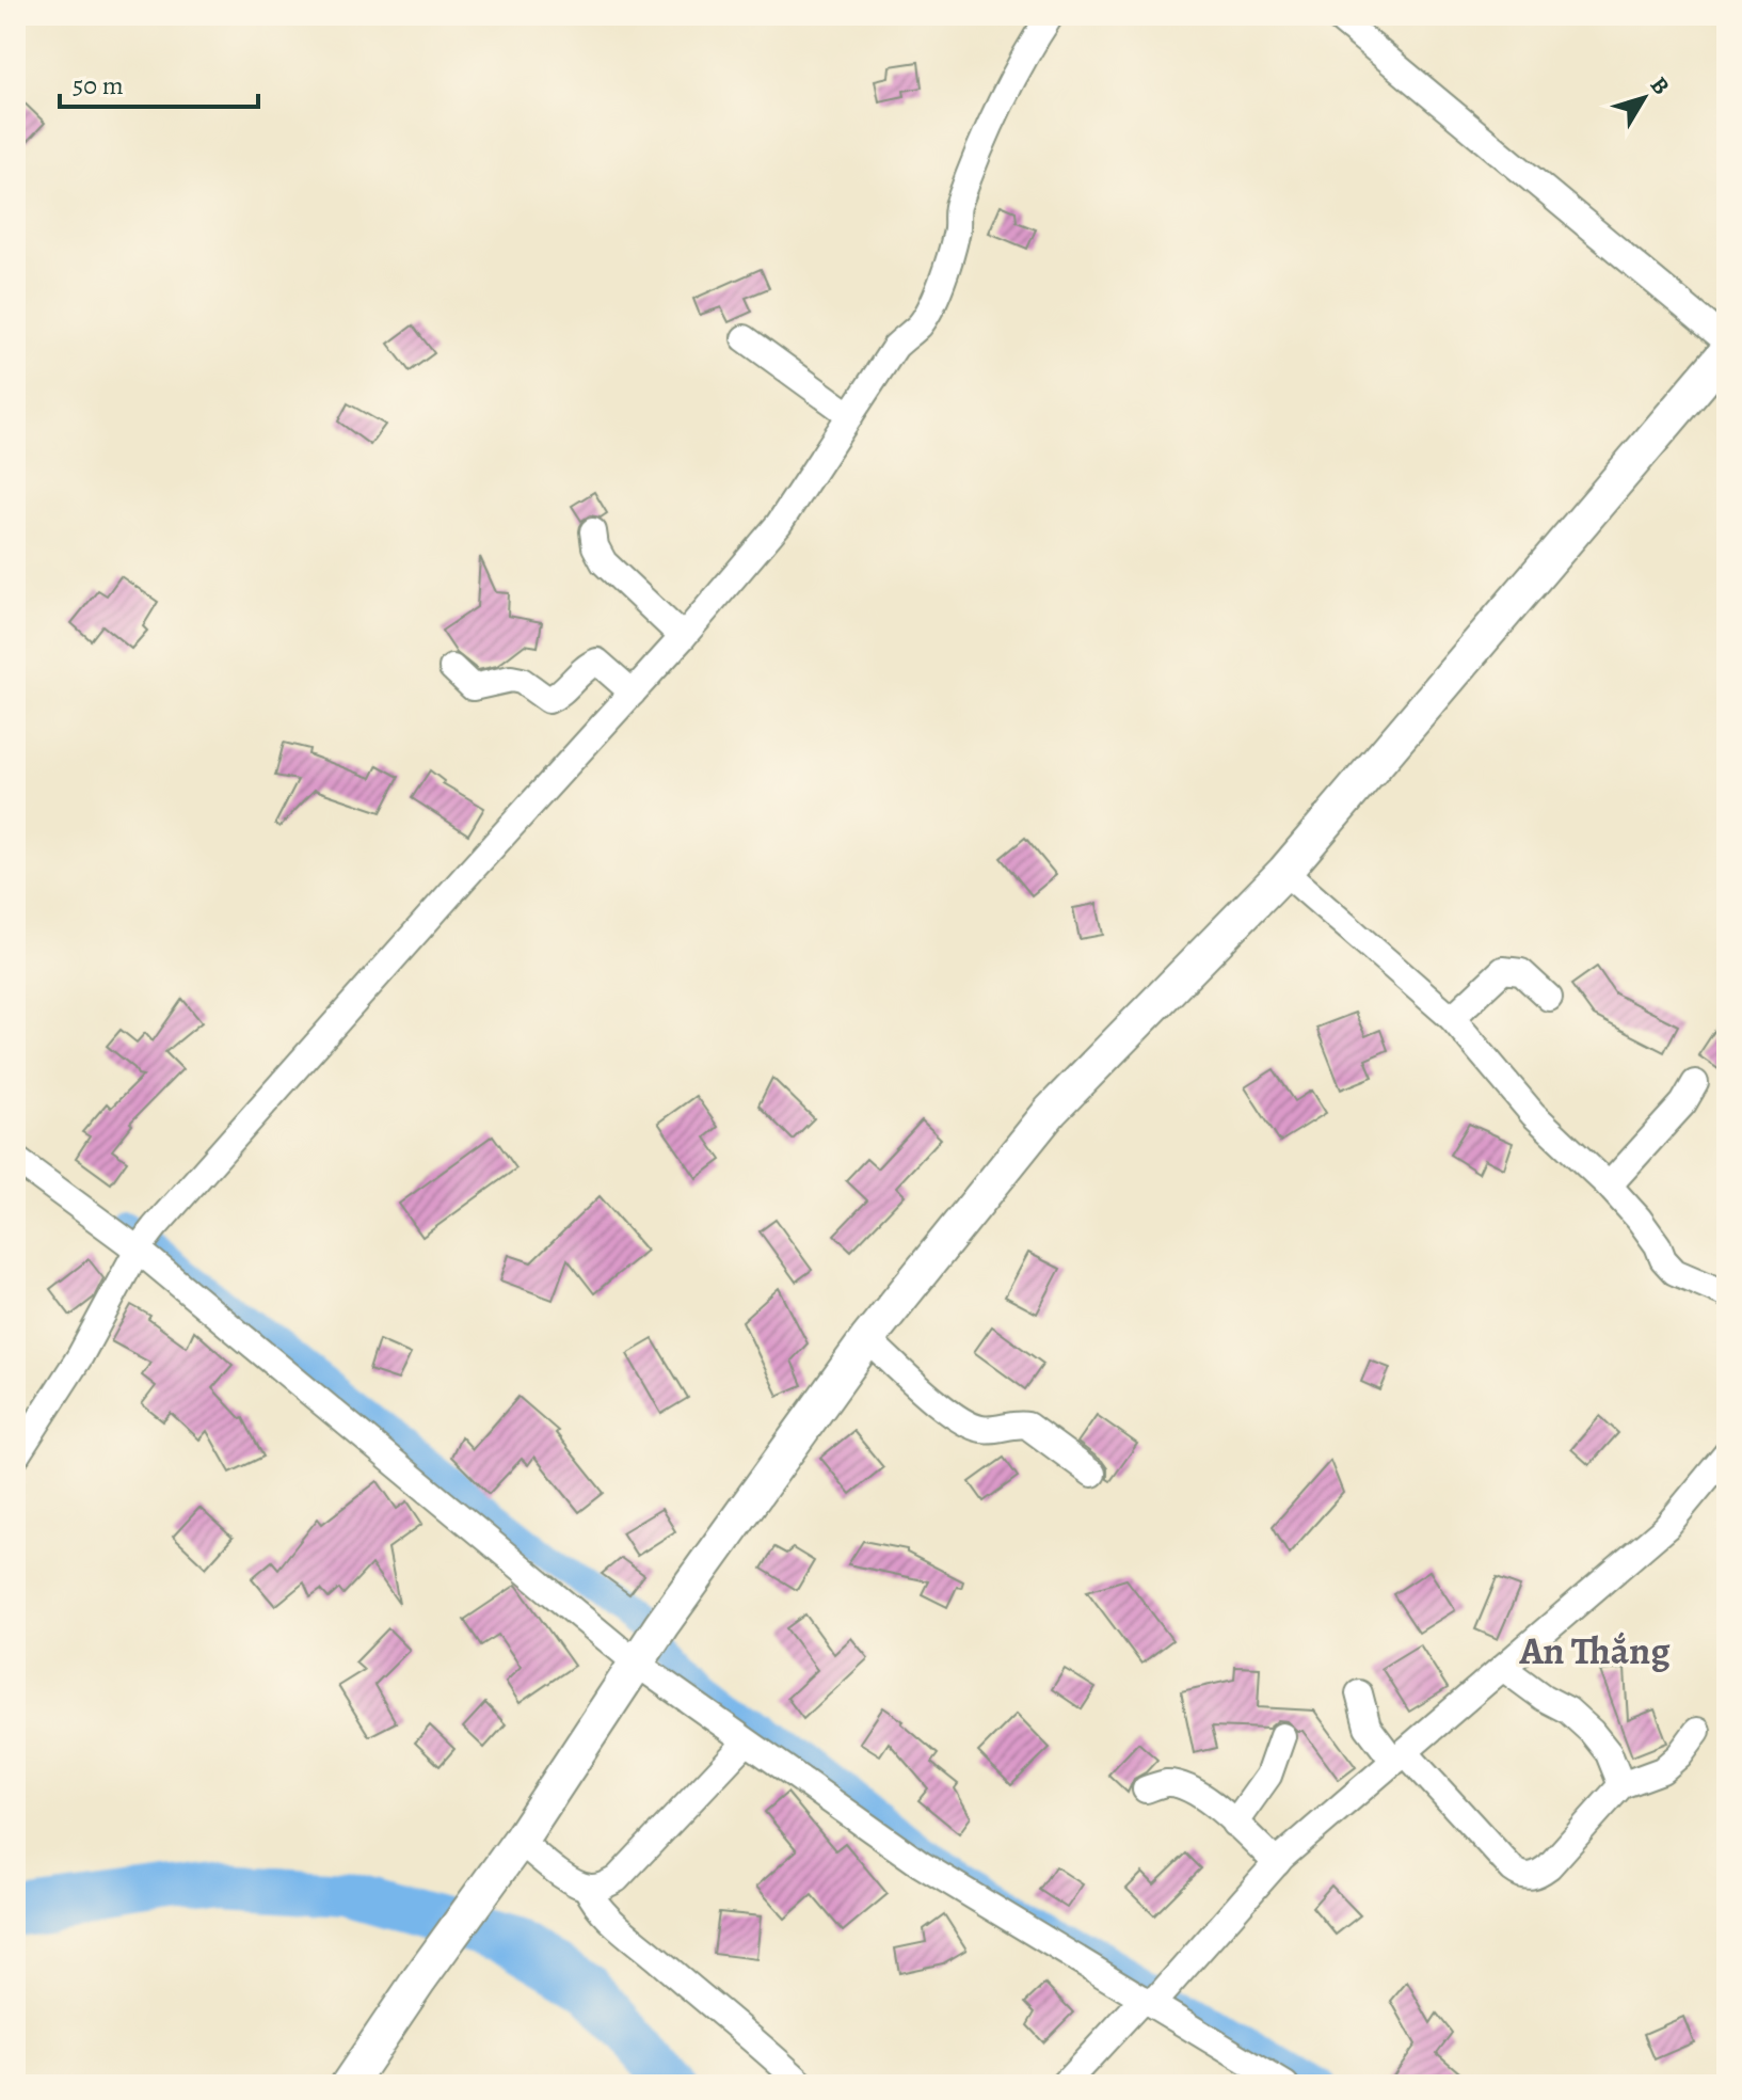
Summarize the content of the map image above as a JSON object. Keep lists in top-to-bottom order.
{
  "districts": ["An Thắng"],
  "scale_bar": "50 m",
  "north": "top right"
}
